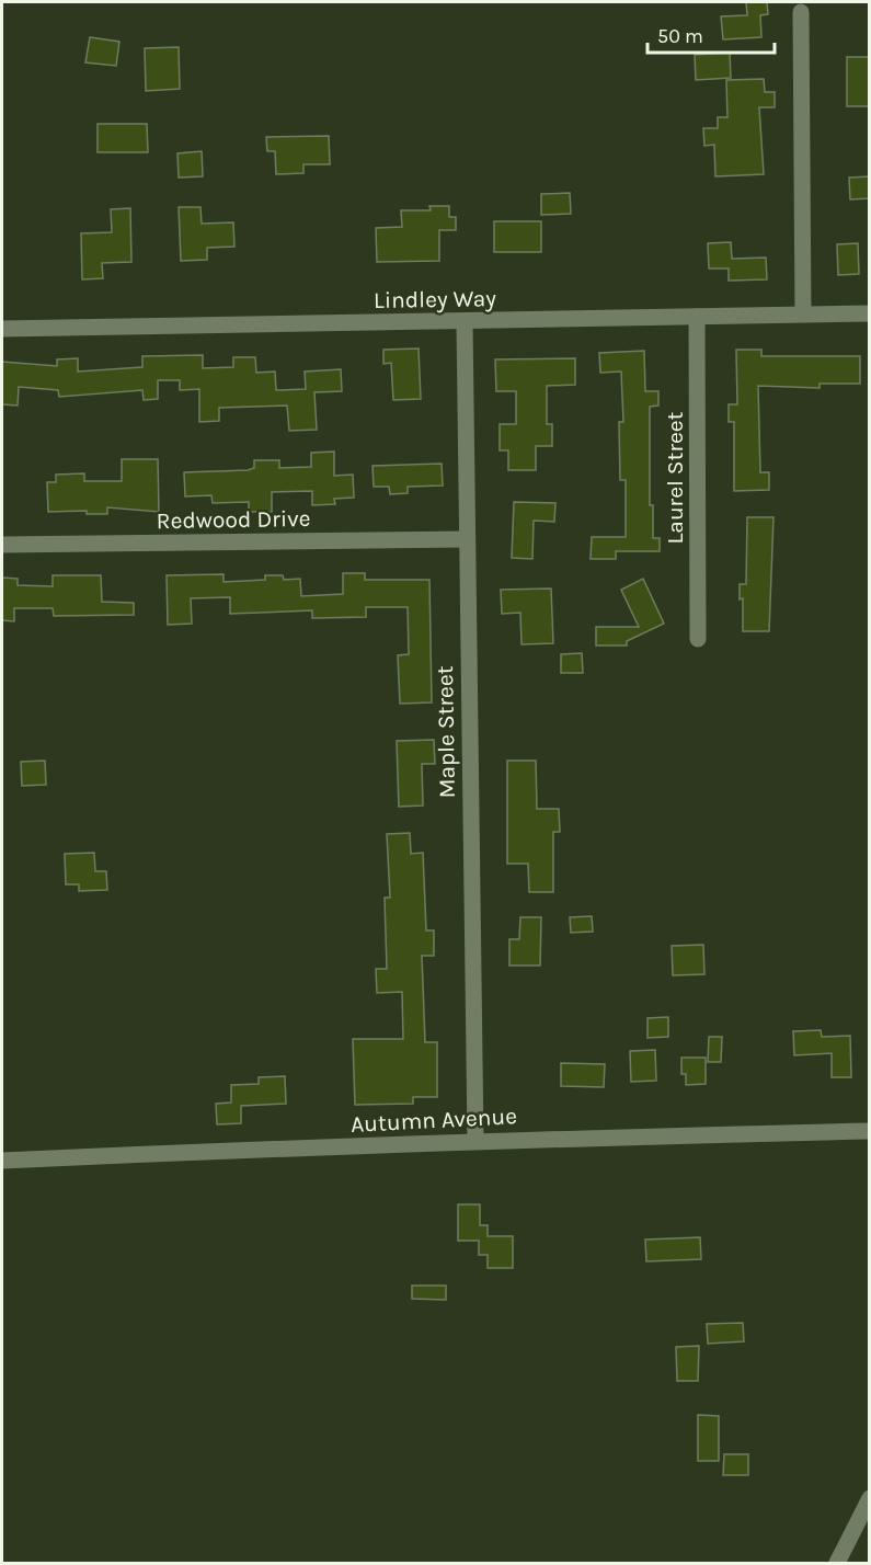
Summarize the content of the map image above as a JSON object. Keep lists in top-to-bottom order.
{
  "streets": {
    "street": [
      "Lindley Way",
      "Laurel Street",
      "Redwood Drive",
      "Maple Street",
      "Autumn Avenue"
    ]
  },
  "crossings": [
    ["Lindley Way", "Laurel Street"],
    ["Lindley Way", "Maple Street"],
    ["Redwood Drive", "Maple Street"],
    ["Maple Street", "Autumn Avenue"]
  ],
  "scale_bar": "50 m"
}
